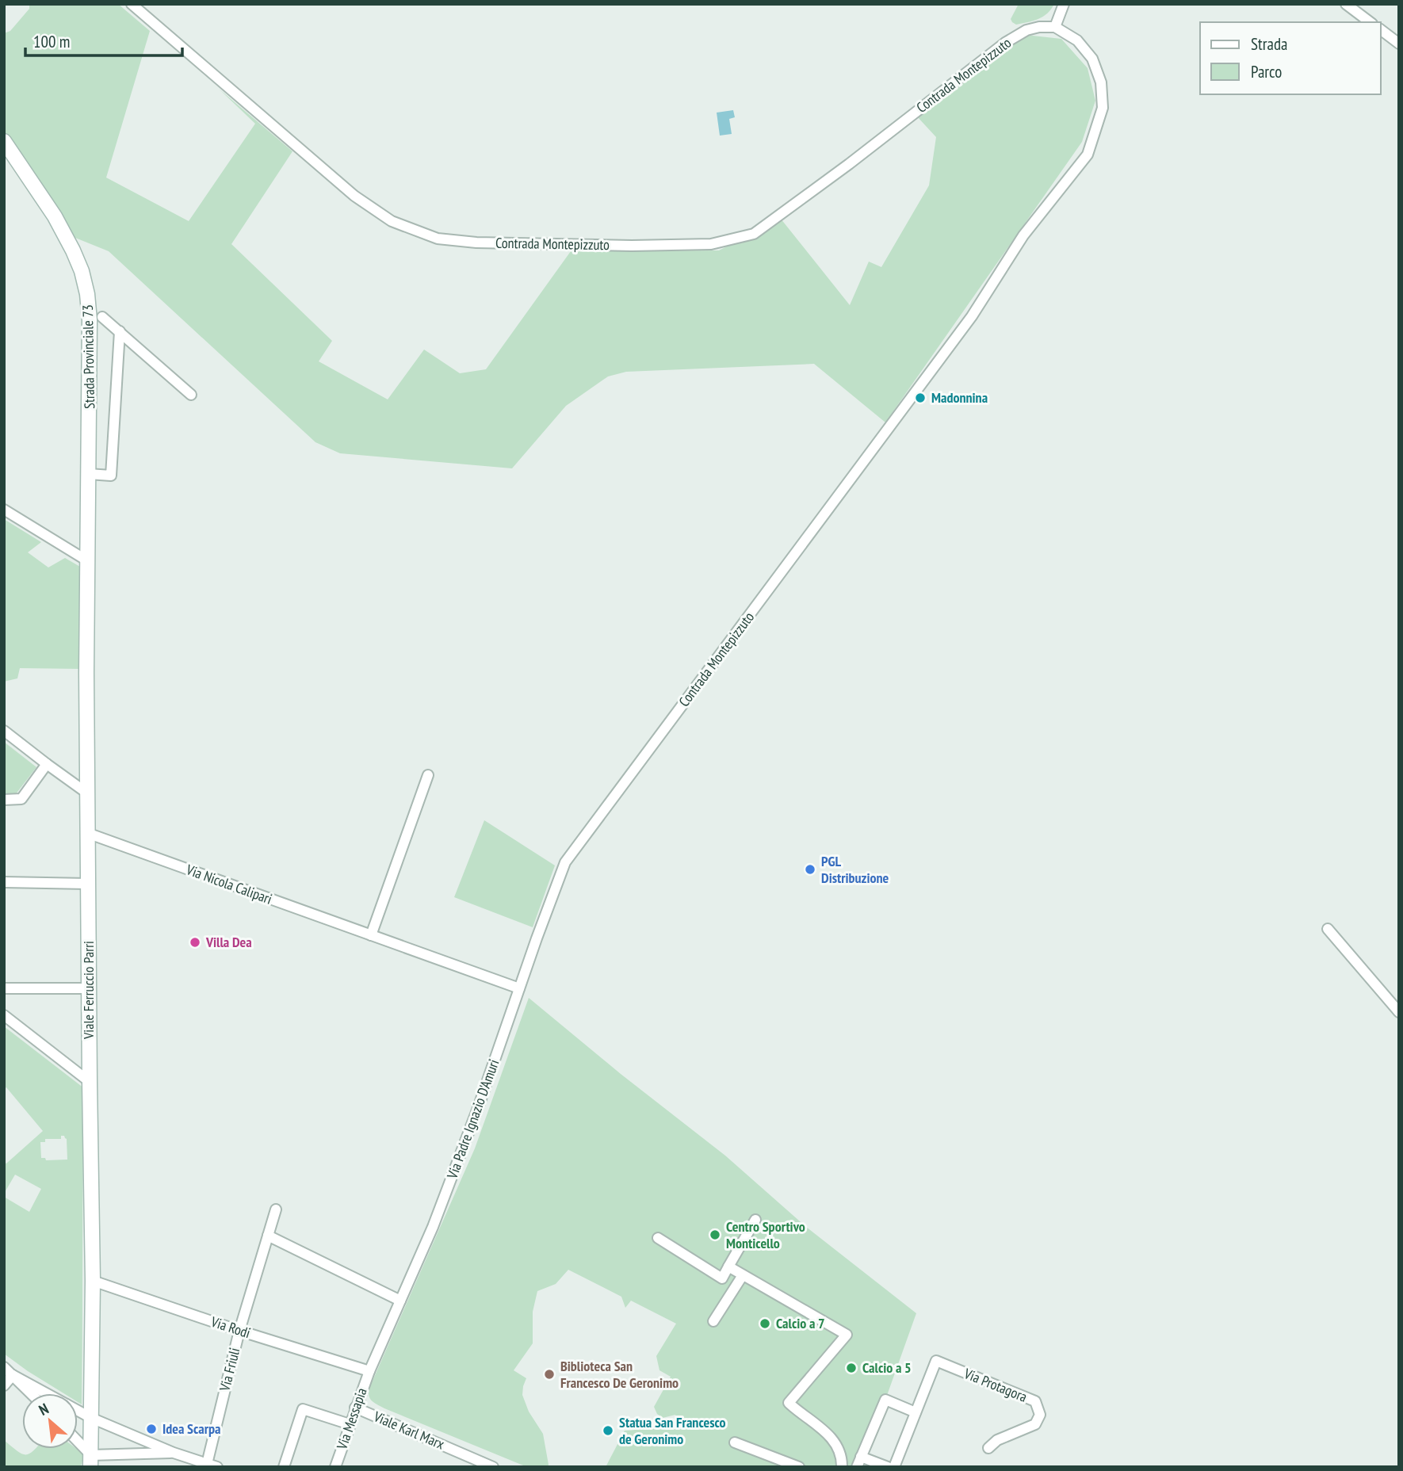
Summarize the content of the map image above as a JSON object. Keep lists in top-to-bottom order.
{
  "streets": {
    "street": [
      "Contrada Montepizzuto",
      "Strada Provinciale 73",
      "Via Nicola Calipari",
      "Viale Ferruccio Parri",
      "Via Padre Ignazio D'Amuri",
      "Via Rodi",
      "Via Friuli",
      "Via Protagora",
      "Via Messapia",
      "Viale Karl Marx"
    ]
  },
  "crossings": [
    ["Contrada Montepizzuto", "Via Padre Ignazio D'Amuri"],
    ["Strada Provinciale 73", "Viale Ferruccio Parri"],
    ["Via Nicola Calipari", "Viale Ferruccio Parri"],
    ["Via Nicola Calipari", "Via Padre Ignazio D'Amuri"],
    ["Viale Ferruccio Parri", "Via Rodi"],
    ["Via Padre Ignazio D'Amuri", "Via Rodi"],
    ["Via Padre Ignazio D'Amuri", "Via Messapia"],
    ["Via Rodi", "Via Friuli"],
    ["Via Rodi", "Via Messapia"],
    ["Via Messapia", "Viale Karl Marx"]
  ],
  "places": [
    "Madonnina",
    "PGL Distribuzione",
    "Villa Dea",
    "Centro Sportivo Monticello",
    "Calcio a 7",
    "Calcio a 5",
    "Biblioteca San Francesco De Geronimo",
    "Idea Scarpa",
    "Statua San Francesco de Geronimo"
  ],
  "legend": ["Strada", "Parco"],
  "scale_bar": "100 m",
  "north": "top left"
}
